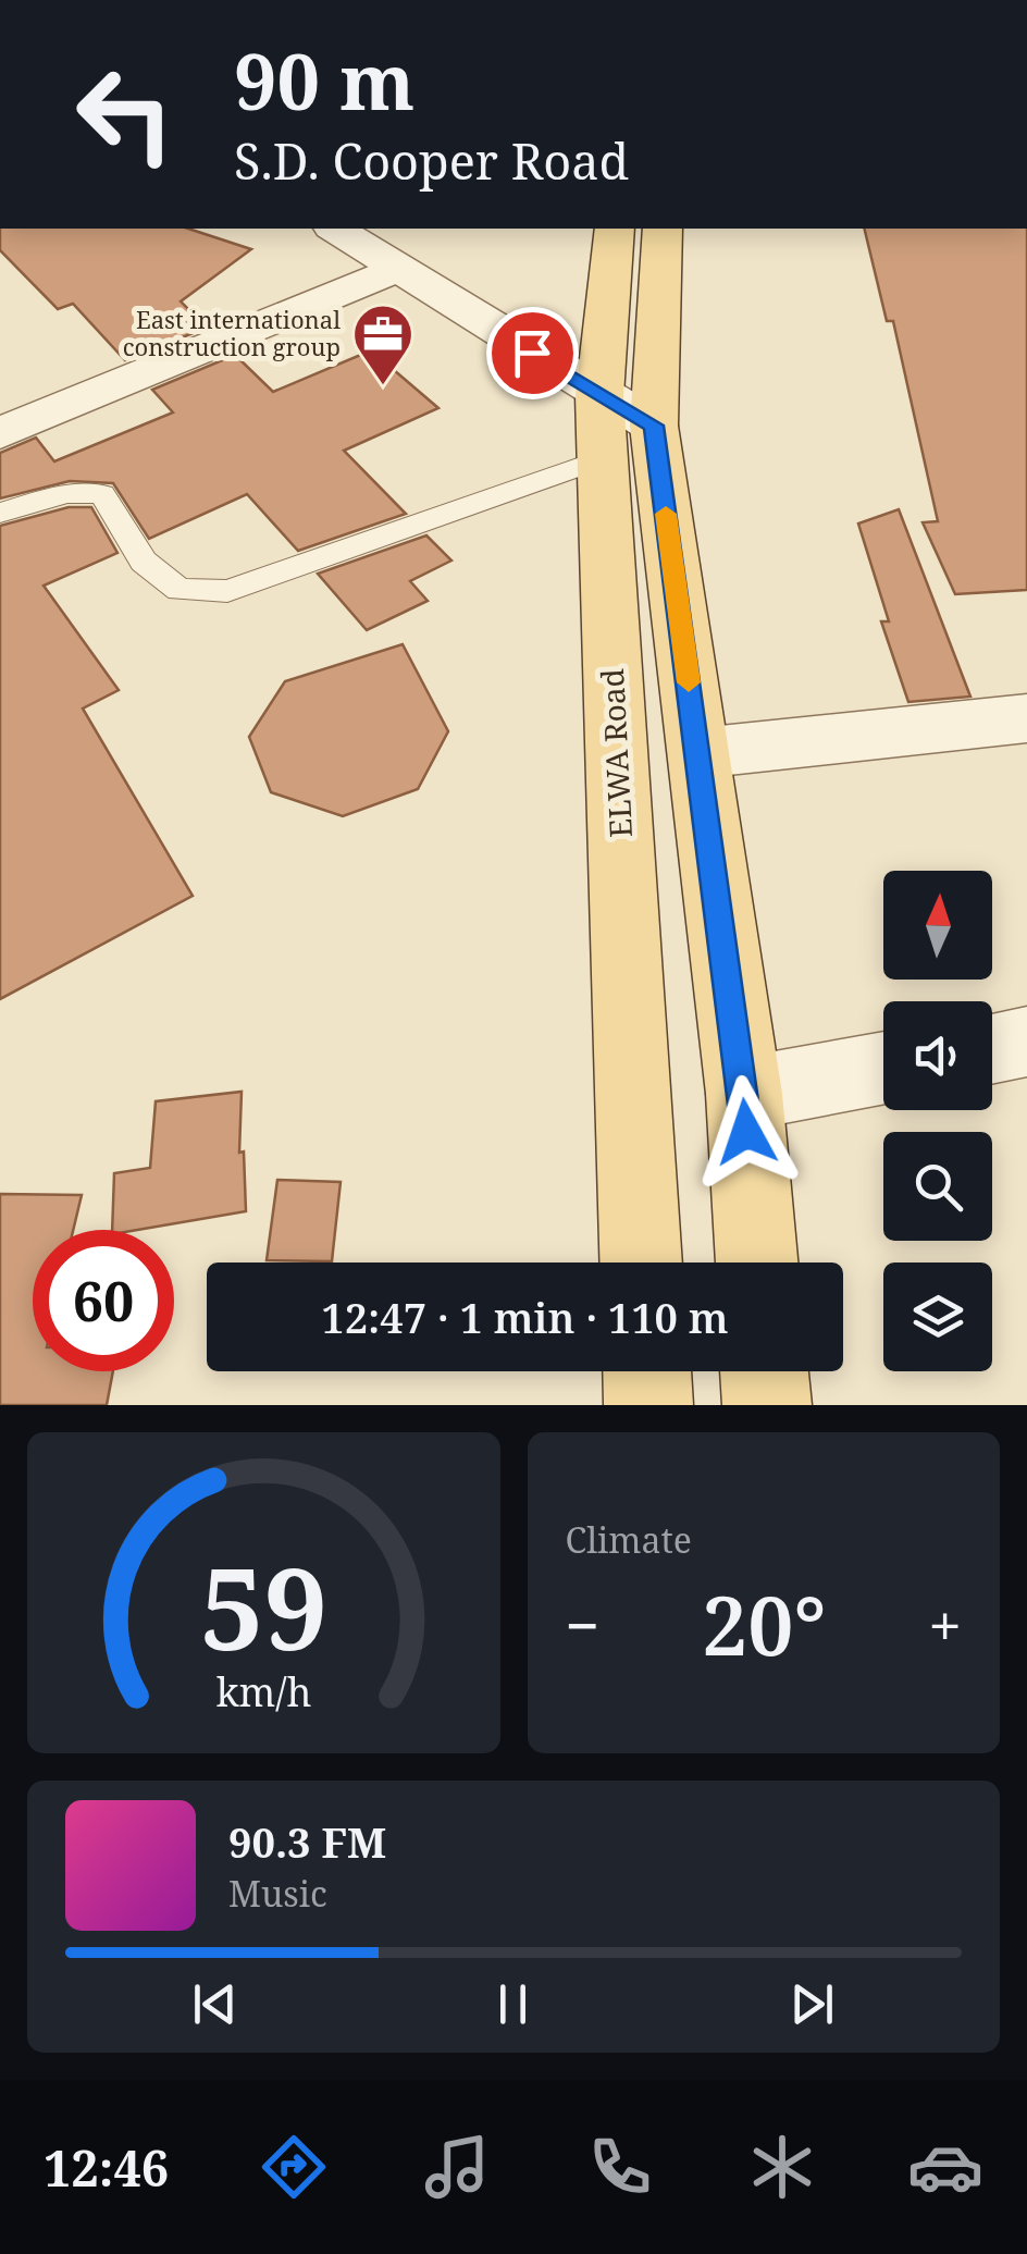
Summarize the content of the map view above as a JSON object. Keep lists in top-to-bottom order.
{
  "streets": {
    "main road": ["ELWA Road"]
  },
  "places": {
    "office": ["East international construction group"]
  },
  "north": "top",
  "page": {
    "turn": ["90 m", "S.D. Cooper Road"],
    "limit": "60",
    "trip": "12:47 · 1 min · 110 m",
    "tile": "Climate",
    "heat": ["−", "20°", "+"],
    "song": ["90.3 FM", "Music"],
    "tabs": "12:46",
    "gauge": ["59", "km/h"]
  }
}
